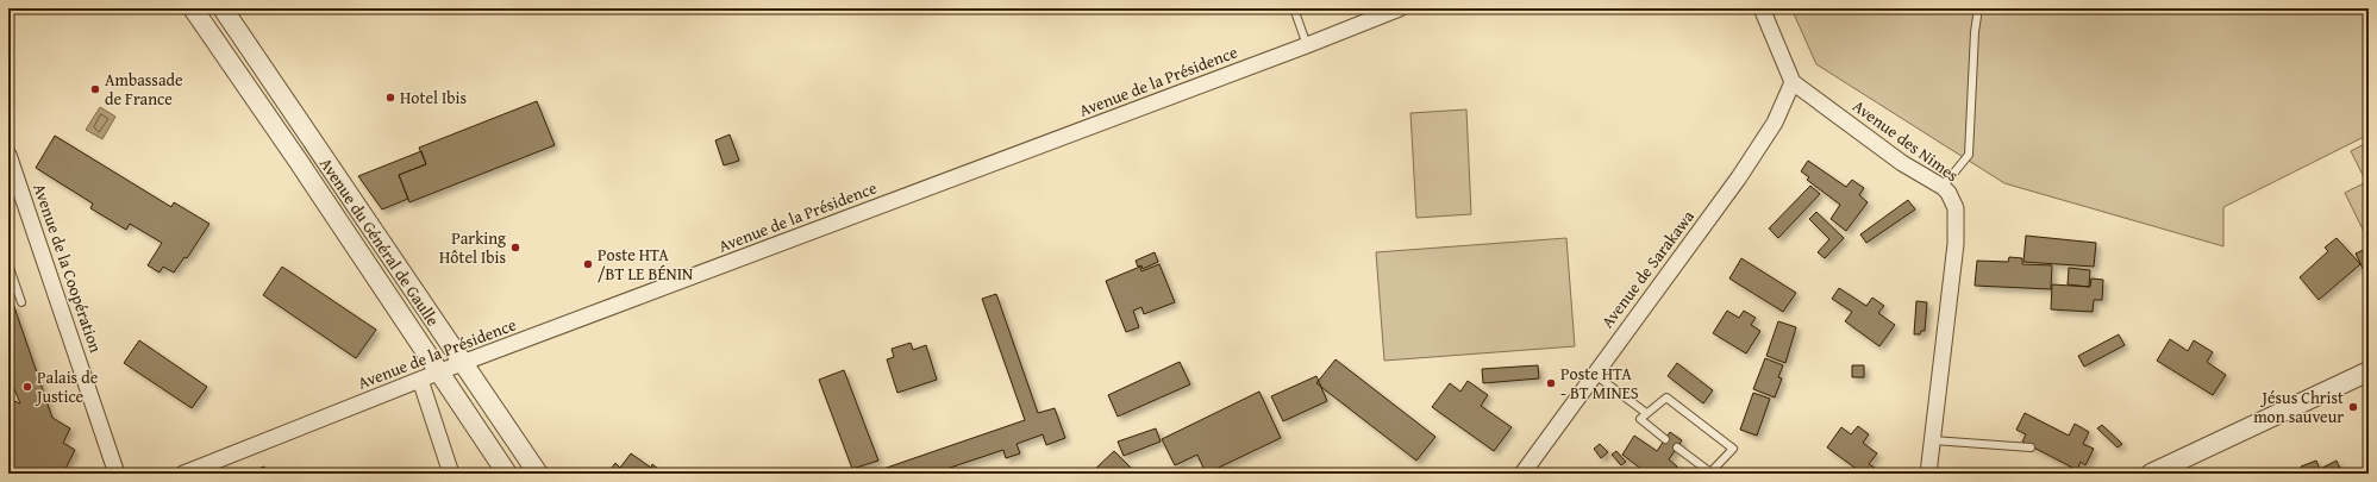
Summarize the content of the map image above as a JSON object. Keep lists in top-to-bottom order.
{
  "streets": {
    "street": [
      "Avenue de la Présidence",
      "Avenue des Nimes",
      "Avenue du Général de Gaulle",
      "Avenue de la Coopération",
      "Avenue de Sarakawa"
    ]
  },
  "crossings": [
    ["Avenue de la Présidence", "Avenue du Général de Gaulle"],
    ["Avenue des Nimes", "Avenue de Sarakawa"]
  ],
  "places": [
    "Ambassade de France",
    "Hotel Ibis",
    "Parking Hôtel Ibis",
    "Poste HTA /BT LE BÉNIN",
    "Poste HTA - BT MINES",
    "Palais de Justice",
    "Jésus Christ mon sauveur"
  ]
}
